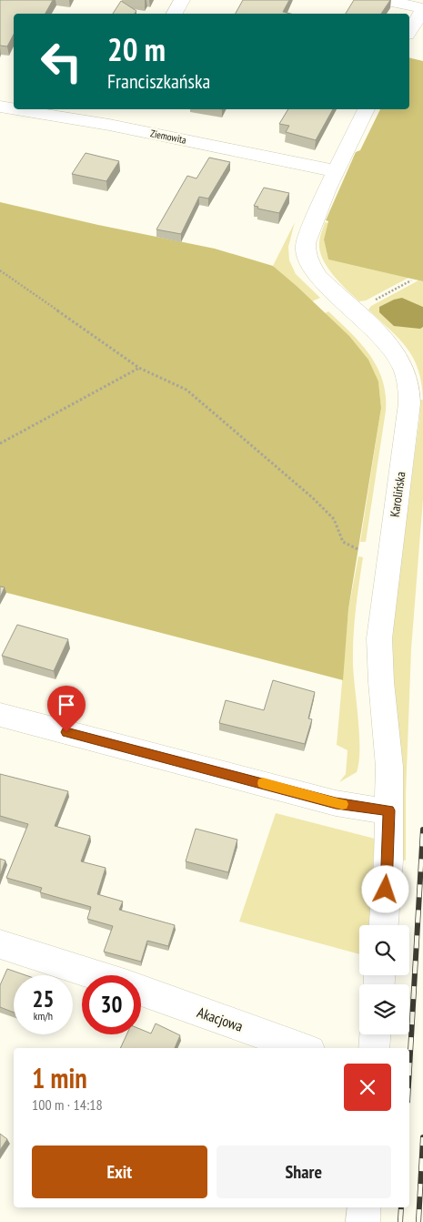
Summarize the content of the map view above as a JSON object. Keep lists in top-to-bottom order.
{
  "streets": {
    "street": ["Ziemowita", "Karolińska", "Akacjowa"]
  },
  "crossings": [
    ["Ziemowita", "Karolińska"]
  ],
  "page": {
    "turn": ["20 m", "Franciszkańska"],
    "speed": "25 km/h",
    "limit": "30",
    "heading": ["1 min", "100 m · 14:18"],
    "buttons": ["Exit", "Share"]
  }
}
